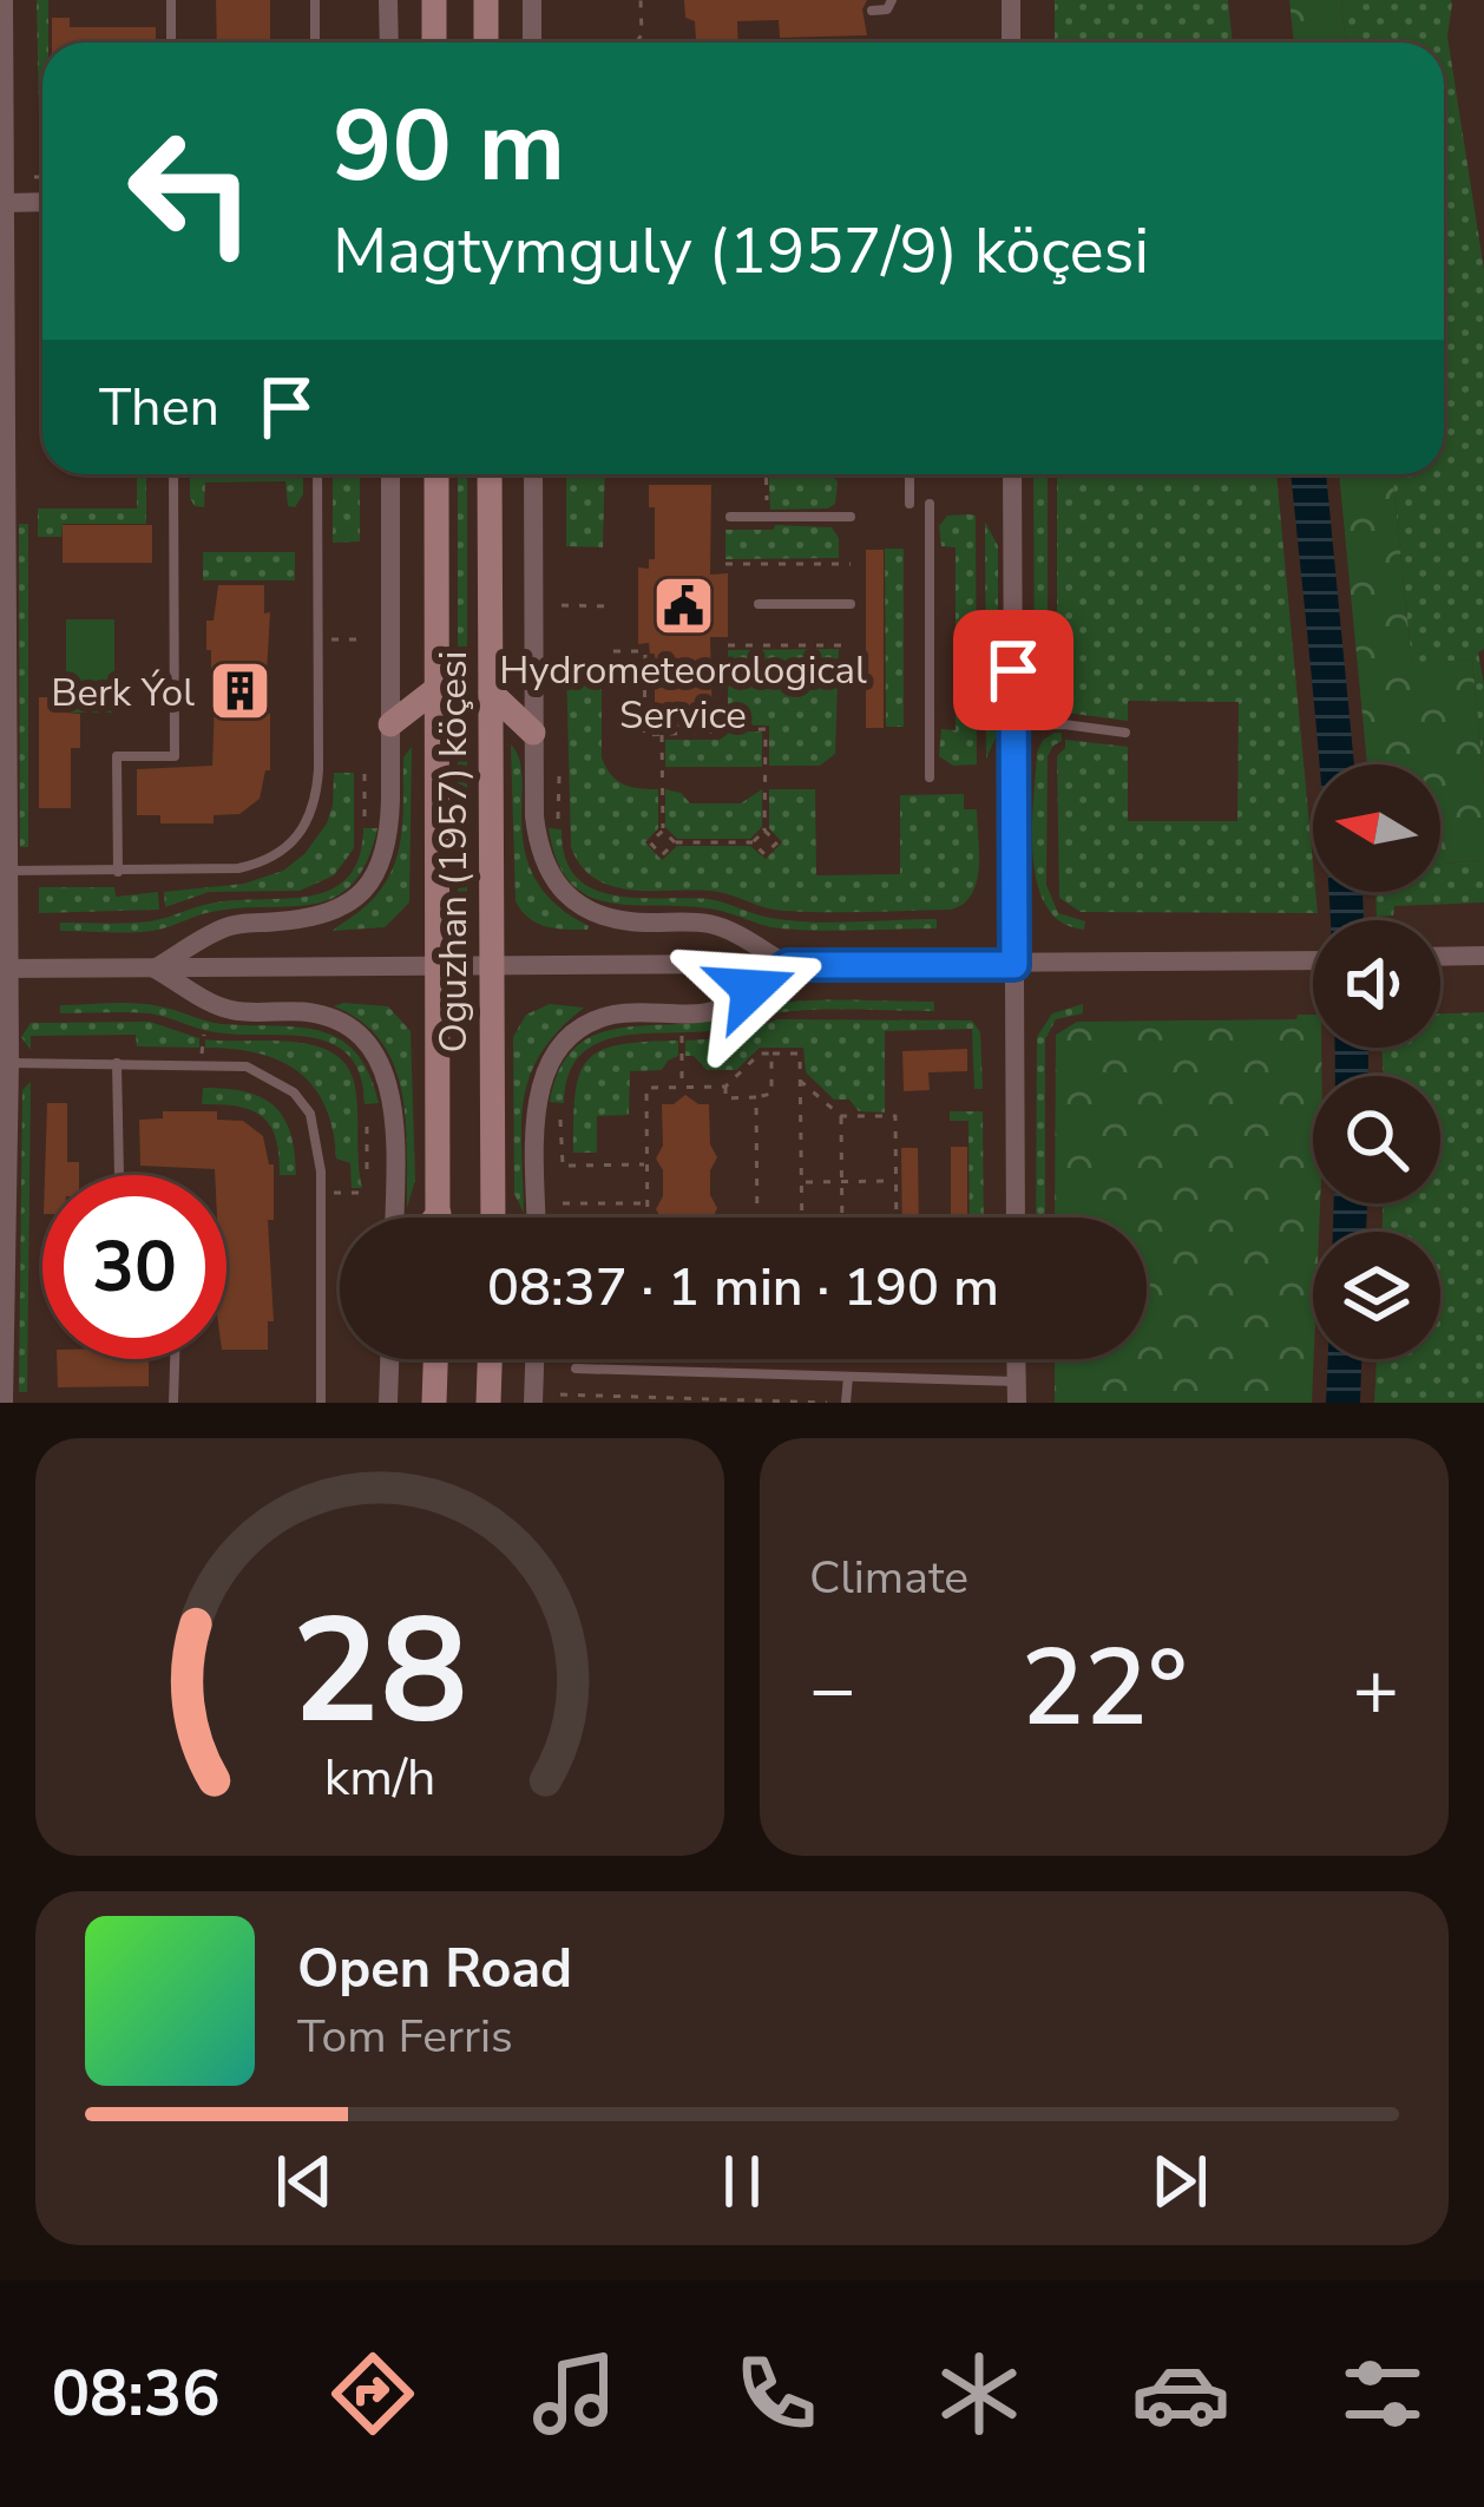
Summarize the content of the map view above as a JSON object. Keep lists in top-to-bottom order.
{
  "streets": {
    "main road": ["Oguzhan (1957) köçesi"]
  },
  "places": {
    "public building": ["Hydrometeorological Service"],
    "building": ["Berk Ýol"]
  },
  "north": "left",
  "page": {
    "turn": ["90 m", "Magtymguly (1957/9) köçesi"],
    "then": "Then",
    "limit": "30",
    "trip": "08:37 · 1 min · 190 m",
    "tile": "Climate",
    "heat": ["−", "22°", "+"],
    "song": ["Open Road", "Tom Ferris"],
    "tabs": "08:36",
    "gauge": ["28", "km/h"]
  }
}
